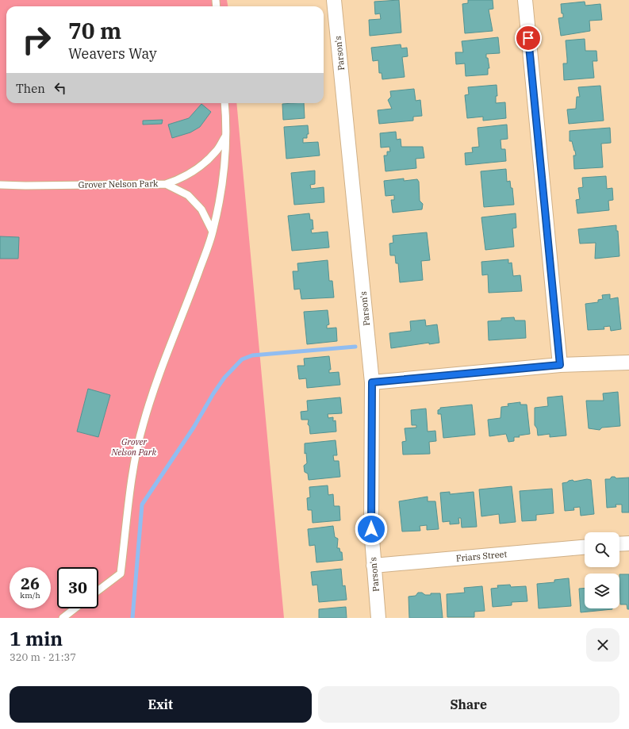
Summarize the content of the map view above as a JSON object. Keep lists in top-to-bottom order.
{
  "streets": {
    "street": ["Parson's", "Friars Street"],
    "lane": ["Grover Nelson Park"]
  },
  "crossings": [
    ["Parson's", "Friars Street"]
  ],
  "parks": ["Grover Nelson Park"],
  "page": {
    "turn": ["70 m", "Weavers Way"],
    "then": "Then",
    "speed": "26 km/h",
    "limit": "30",
    "heading": ["1 min", "320 m · 21:37"],
    "buttons": ["Exit", "Share"]
  }
}
